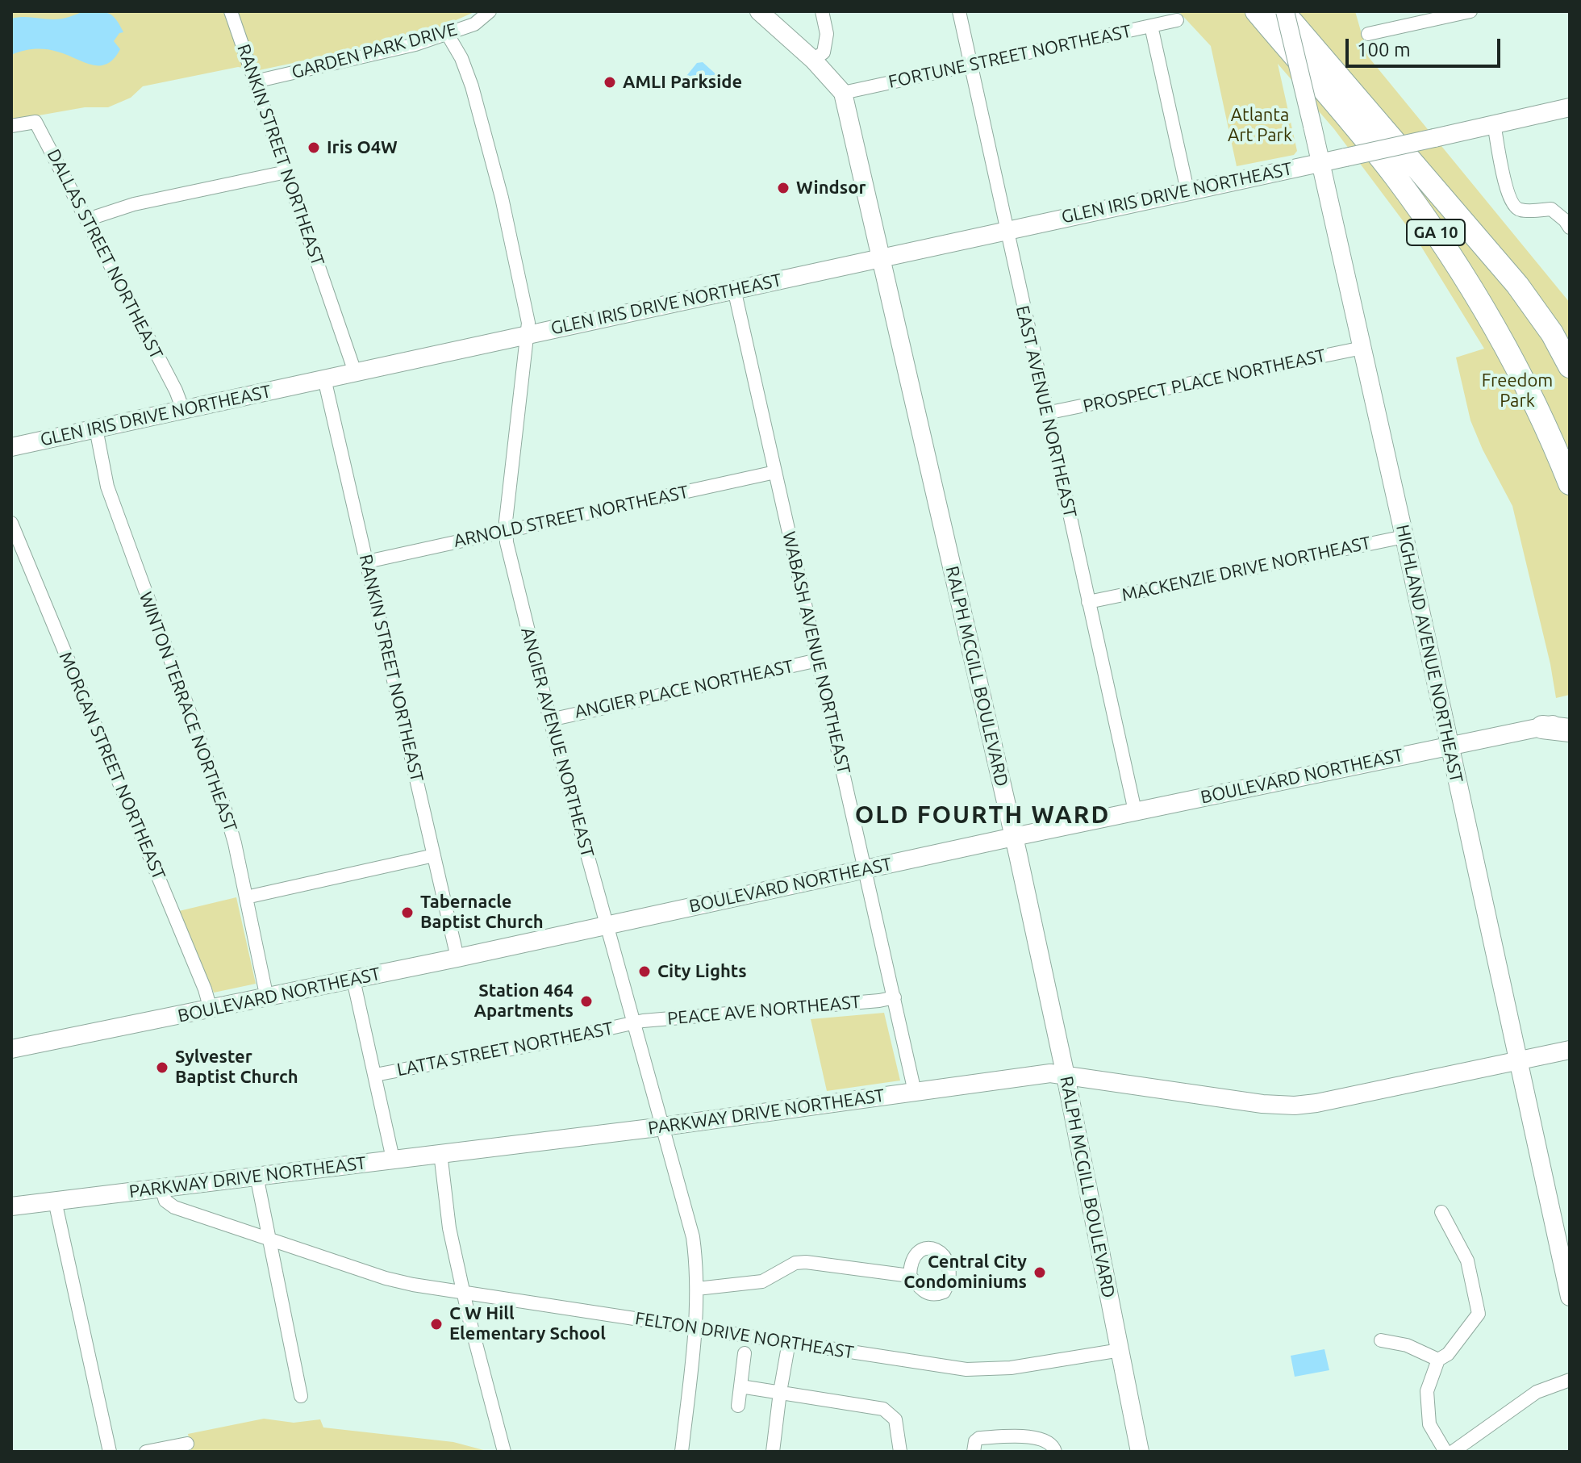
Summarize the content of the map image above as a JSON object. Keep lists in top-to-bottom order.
{
  "streets": {
    "highway": ["GA 10"],
    "main road": [
      "GLEN IRIS DRIVE NORTHEAST",
      "HIGHLAND AVENUE NORTHEAST",
      "RALPH MCGILL BOULEVARD",
      "BOULEVARD NORTHEAST",
      "PARKWAY DRIVE NORTHEAST"
    ],
    "street": [
      "GARDEN PARK DRIVE",
      "FORTUNE STREET NORTHEAST",
      "RANKIN STREET NORTHEAST",
      "DALLAS STREET NORTHEAST",
      "PROSPECT PLACE NORTHEAST",
      "EAST AVENUE NORTHEAST",
      "ARNOLD STREET NORTHEAST",
      "MACKENZIE DRIVE NORTHEAST",
      "WABASH AVENUE NORTHEAST",
      "ANGIER PLACE NORTHEAST",
      "WINTON TERRACE NORTHEAST",
      "ANGIER AVENUE NORTHEAST",
      "MORGAN STREET NORTHEAST",
      "PEACE AVE NORTHEAST",
      "LATTA STREET NORTHEAST",
      "FELTON DRIVE NORTHEAST"
    ]
  },
  "crossings": [
    ["GARDEN PARK DRIVE", "RANKIN STREET NORTHEAST"],
    ["GARDEN PARK DRIVE", "ANGIER AVENUE NORTHEAST"],
    ["FORTUNE STREET NORTHEAST", "EAST AVENUE NORTHEAST"],
    ["FORTUNE STREET NORTHEAST", "RALPH MCGILL BOULEVARD"],
    ["RANKIN STREET NORTHEAST", "GLEN IRIS DRIVE NORTHEAST"],
    ["RANKIN STREET NORTHEAST", "ARNOLD STREET NORTHEAST"],
    ["RANKIN STREET NORTHEAST", "BOULEVARD NORTHEAST"],
    ["GLEN IRIS DRIVE NORTHEAST", "DALLAS STREET NORTHEAST"],
    ["GLEN IRIS DRIVE NORTHEAST", "EAST AVENUE NORTHEAST"],
    ["GLEN IRIS DRIVE NORTHEAST", "WABASH AVENUE NORTHEAST"],
    ["GLEN IRIS DRIVE NORTHEAST", "HIGHLAND AVENUE NORTHEAST"],
    ["GLEN IRIS DRIVE NORTHEAST", "RALPH MCGILL BOULEVARD"],
    ["GLEN IRIS DRIVE NORTHEAST", "WINTON TERRACE NORTHEAST"],
    ["GLEN IRIS DRIVE NORTHEAST", "ANGIER AVENUE NORTHEAST"],
    ["GA 10", "HIGHLAND AVENUE NORTHEAST"],
    ["PROSPECT PLACE NORTHEAST", "EAST AVENUE NORTHEAST"],
    ["PROSPECT PLACE NORTHEAST", "HIGHLAND AVENUE NORTHEAST"],
    ["EAST AVENUE NORTHEAST", "MACKENZIE DRIVE NORTHEAST"],
    ["EAST AVENUE NORTHEAST", "BOULEVARD NORTHEAST"],
    ["ARNOLD STREET NORTHEAST", "WABASH AVENUE NORTHEAST"],
    ["ARNOLD STREET NORTHEAST", "ANGIER AVENUE NORTHEAST"],
    ["MACKENZIE DRIVE NORTHEAST", "HIGHLAND AVENUE NORTHEAST"],
    ["WABASH AVENUE NORTHEAST", "ANGIER PLACE NORTHEAST"],
    ["WABASH AVENUE NORTHEAST", "BOULEVARD NORTHEAST"],
    ["WABASH AVENUE NORTHEAST", "PEACE AVE NORTHEAST"],
    ["WABASH AVENUE NORTHEAST", "PARKWAY DRIVE NORTHEAST"],
    ["HIGHLAND AVENUE NORTHEAST", "BOULEVARD NORTHEAST"],
    ["HIGHLAND AVENUE NORTHEAST", "PARKWAY DRIVE NORTHEAST"],
    ["RALPH MCGILL BOULEVARD", "BOULEVARD NORTHEAST"],
    ["RALPH MCGILL BOULEVARD", "PARKWAY DRIVE NORTHEAST"],
    ["RALPH MCGILL BOULEVARD", "FELTON DRIVE NORTHEAST"],
    ["ANGIER PLACE NORTHEAST", "ANGIER AVENUE NORTHEAST"],
    ["WINTON TERRACE NORTHEAST", "BOULEVARD NORTHEAST"],
    ["ANGIER AVENUE NORTHEAST", "BOULEVARD NORTHEAST"],
    ["ANGIER AVENUE NORTHEAST", "PEACE AVE NORTHEAST"],
    ["ANGIER AVENUE NORTHEAST", "LATTA STREET NORTHEAST"],
    ["ANGIER AVENUE NORTHEAST", "PARKWAY DRIVE NORTHEAST"],
    ["ANGIER AVENUE NORTHEAST", "FELTON DRIVE NORTHEAST"],
    ["MORGAN STREET NORTHEAST", "BOULEVARD NORTHEAST"],
    ["PEACE AVE NORTHEAST", "LATTA STREET NORTHEAST"],
    ["PARKWAY DRIVE NORTHEAST", "FELTON DRIVE NORTHEAST"]
  ],
  "districts": ["OLD FOURTH WARD"],
  "parks": ["Atlanta Art Park", "Freedom Park"],
  "places": [
    "AMLI Parkside",
    "Iris O4W",
    "Windsor",
    "Tabernacle Baptist Church",
    "City Lights",
    "Station 464 Apartments",
    "Sylvester Baptist Church",
    "Central City Condominiums",
    "C W Hill Elementary School"
  ],
  "scale_bar": "100 m"
}
